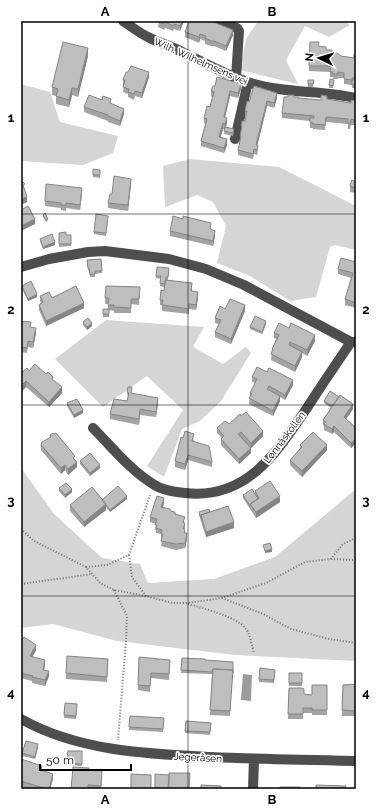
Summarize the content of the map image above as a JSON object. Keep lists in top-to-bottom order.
{
  "streets": {
    "street": ["Wilh. Wilhelmsens vei", "Lønnåskollen", "Jegeråsen"]
  },
  "scale_bar": "50 m",
  "north": "left",
  "grid": {
    "columns": ["A", "B"],
    "rows": [
      "1",
      "2",
      "3",
      "4"
    ]
  }
}
